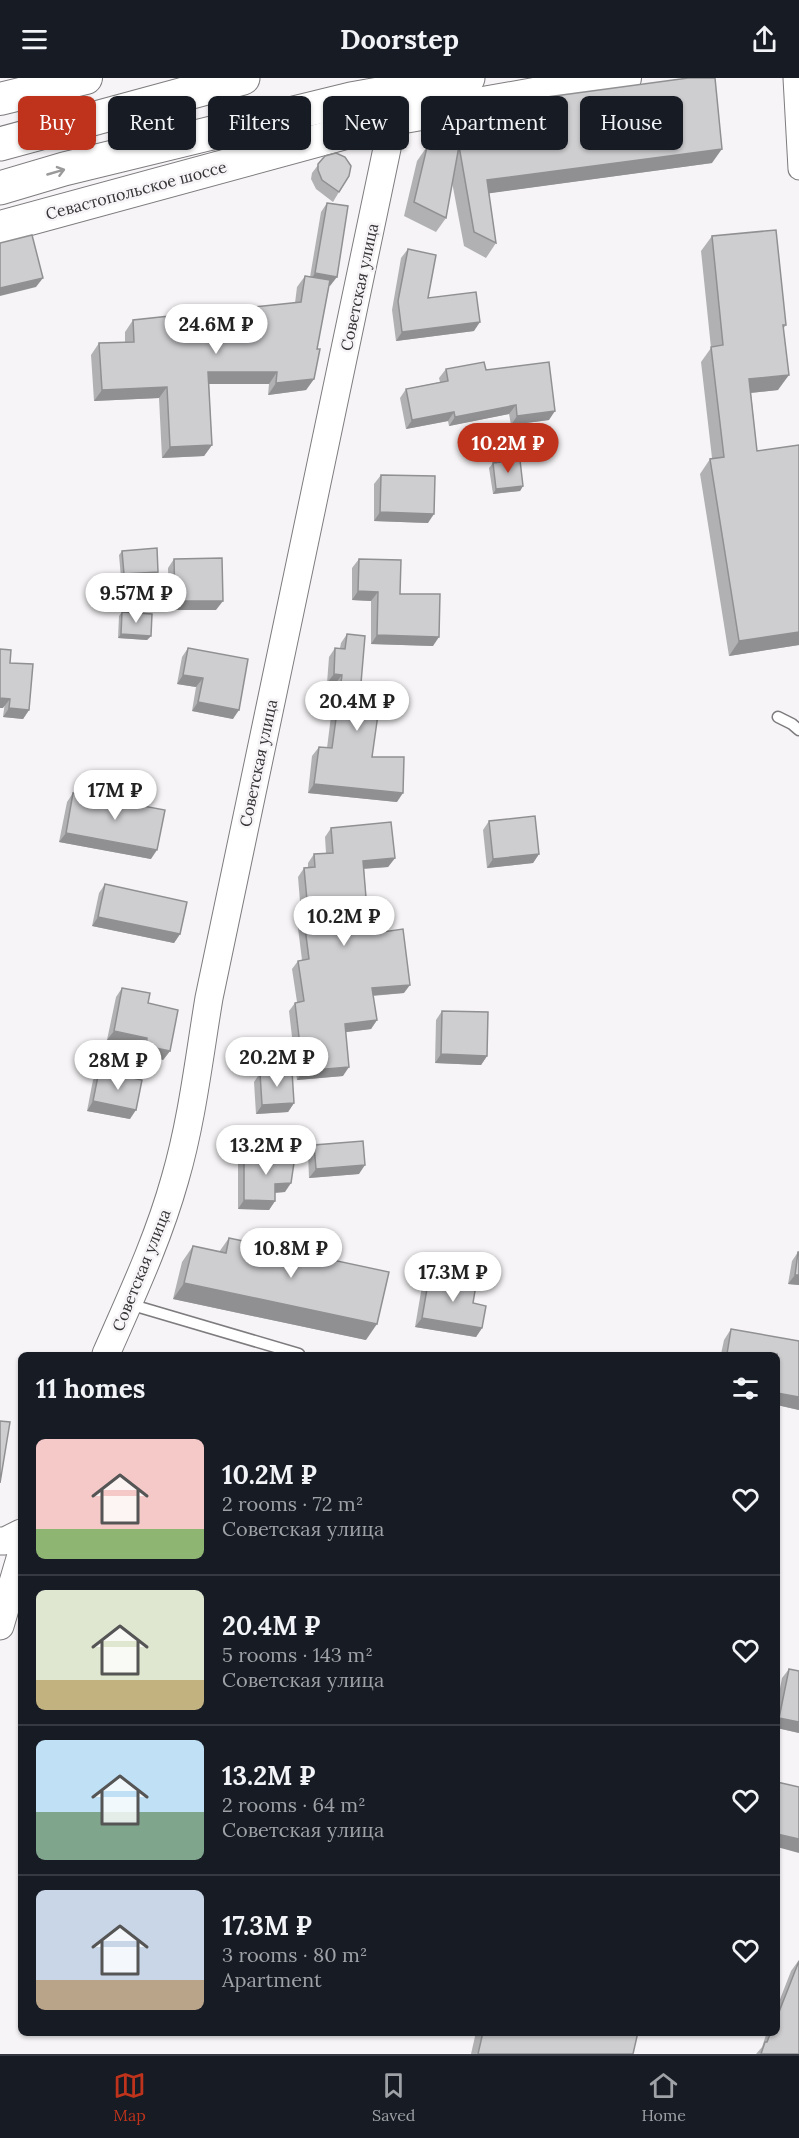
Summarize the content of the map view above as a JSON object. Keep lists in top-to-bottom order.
{
  "streets": {
    "main road": ["Севастопольское шоссе"],
    "street": ["Советская улица"]
  },
  "page": {
    "header": "Doorstep",
    "chip": [
      "Buy",
      "Rent",
      "Filters",
      "New",
      "Apartment",
      "House"
    ],
    "price": [
      "24.6M ₽",
      "10.2M ₽",
      "9.57M ₽",
      "20.4M ₽",
      "17M ₽",
      "10.2M ₽",
      "20.2M ₽",
      "28M ₽",
      "13.2M ₽",
      "10.8M ₽",
      "17.3M ₽"
    ],
    "heading": "11 homes",
    "list": [
      {
        "name": "10.2M ₽",
        "note": "2 rooms · 72 m² · Советская улица"
      },
      {
        "name": "20.4M ₽",
        "note": "5 rooms · 143 m² · Советская улица"
      },
      {
        "name": "13.2M ₽",
        "note": "2 rooms · 64 m² · Советская улица"
      },
      {
        "name": "17.3M ₽",
        "note": "3 rooms · 80 m² · Apartment"
      }
    ],
    "tabs": ["Map", "Saved", "Home"]
  }
}
